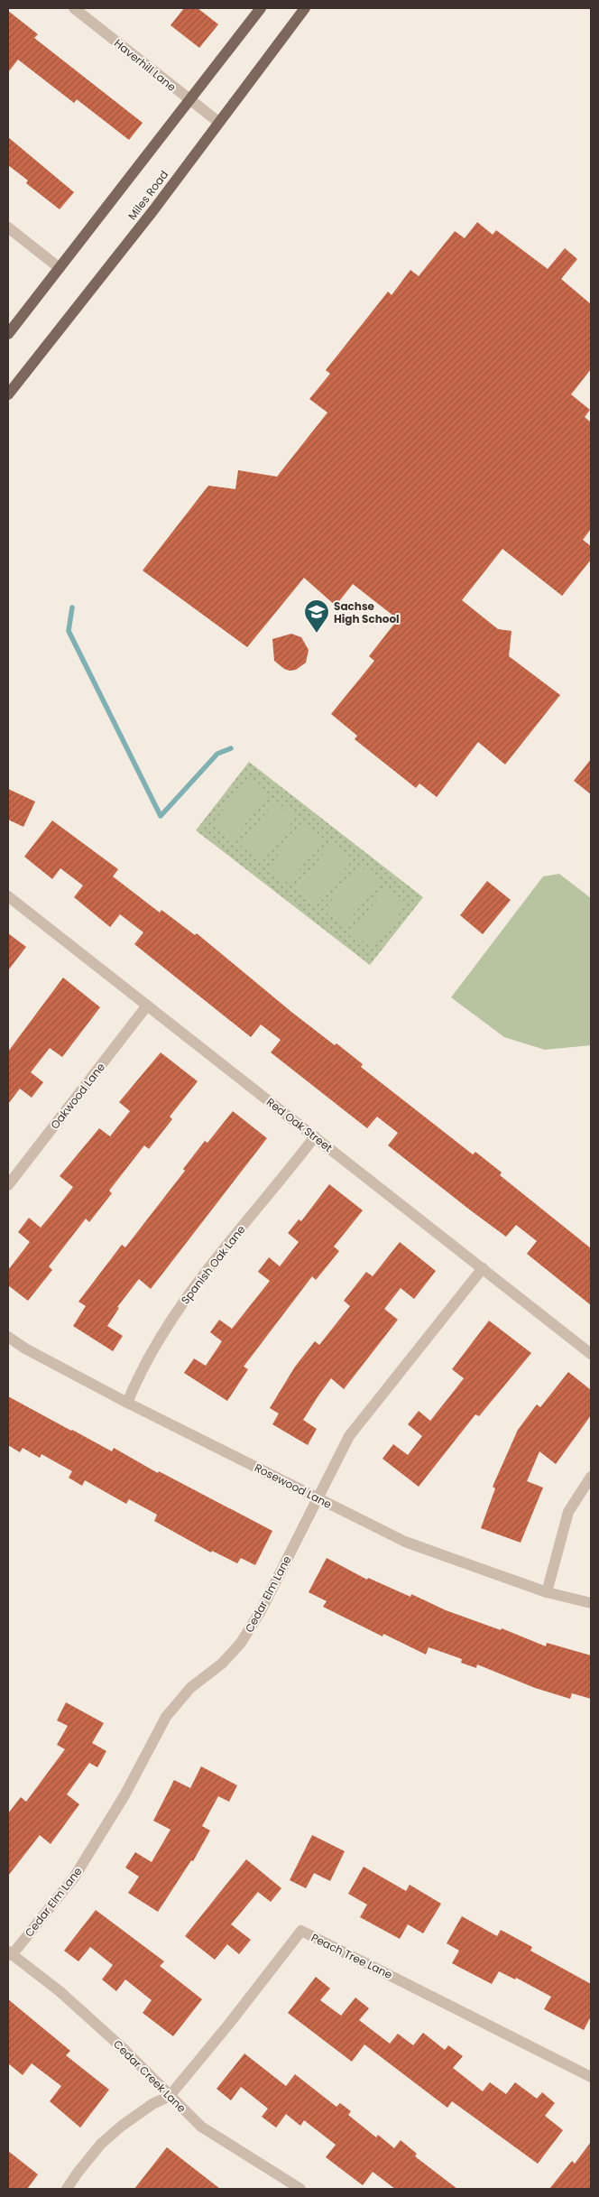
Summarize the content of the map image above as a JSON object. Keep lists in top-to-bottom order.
{
  "streets": {
    "main road": ["Miles Road"],
    "street": [
      "Haverhill Lane",
      "Oakwood Lane",
      "Red Oak Street",
      "Spanish Oak Lane",
      "Rosewood Lane",
      "Cedar Elm Lane",
      "Peach Tree Lane",
      "Cedar Creek Lane"
    ]
  },
  "crossings": [
    ["Haverhill Lane", "Miles Road"],
    ["Oakwood Lane", "Red Oak Street"],
    ["Red Oak Street", "Spanish Oak Lane"],
    ["Red Oak Street", "Cedar Elm Lane"],
    ["Spanish Oak Lane", "Rosewood Lane"],
    ["Rosewood Lane", "Cedar Elm Lane"],
    ["Cedar Elm Lane", "Cedar Creek Lane"],
    ["Peach Tree Lane", "Cedar Creek Lane"]
  ],
  "places": {
    "school or university": ["Sachse High School"]
  }
}
